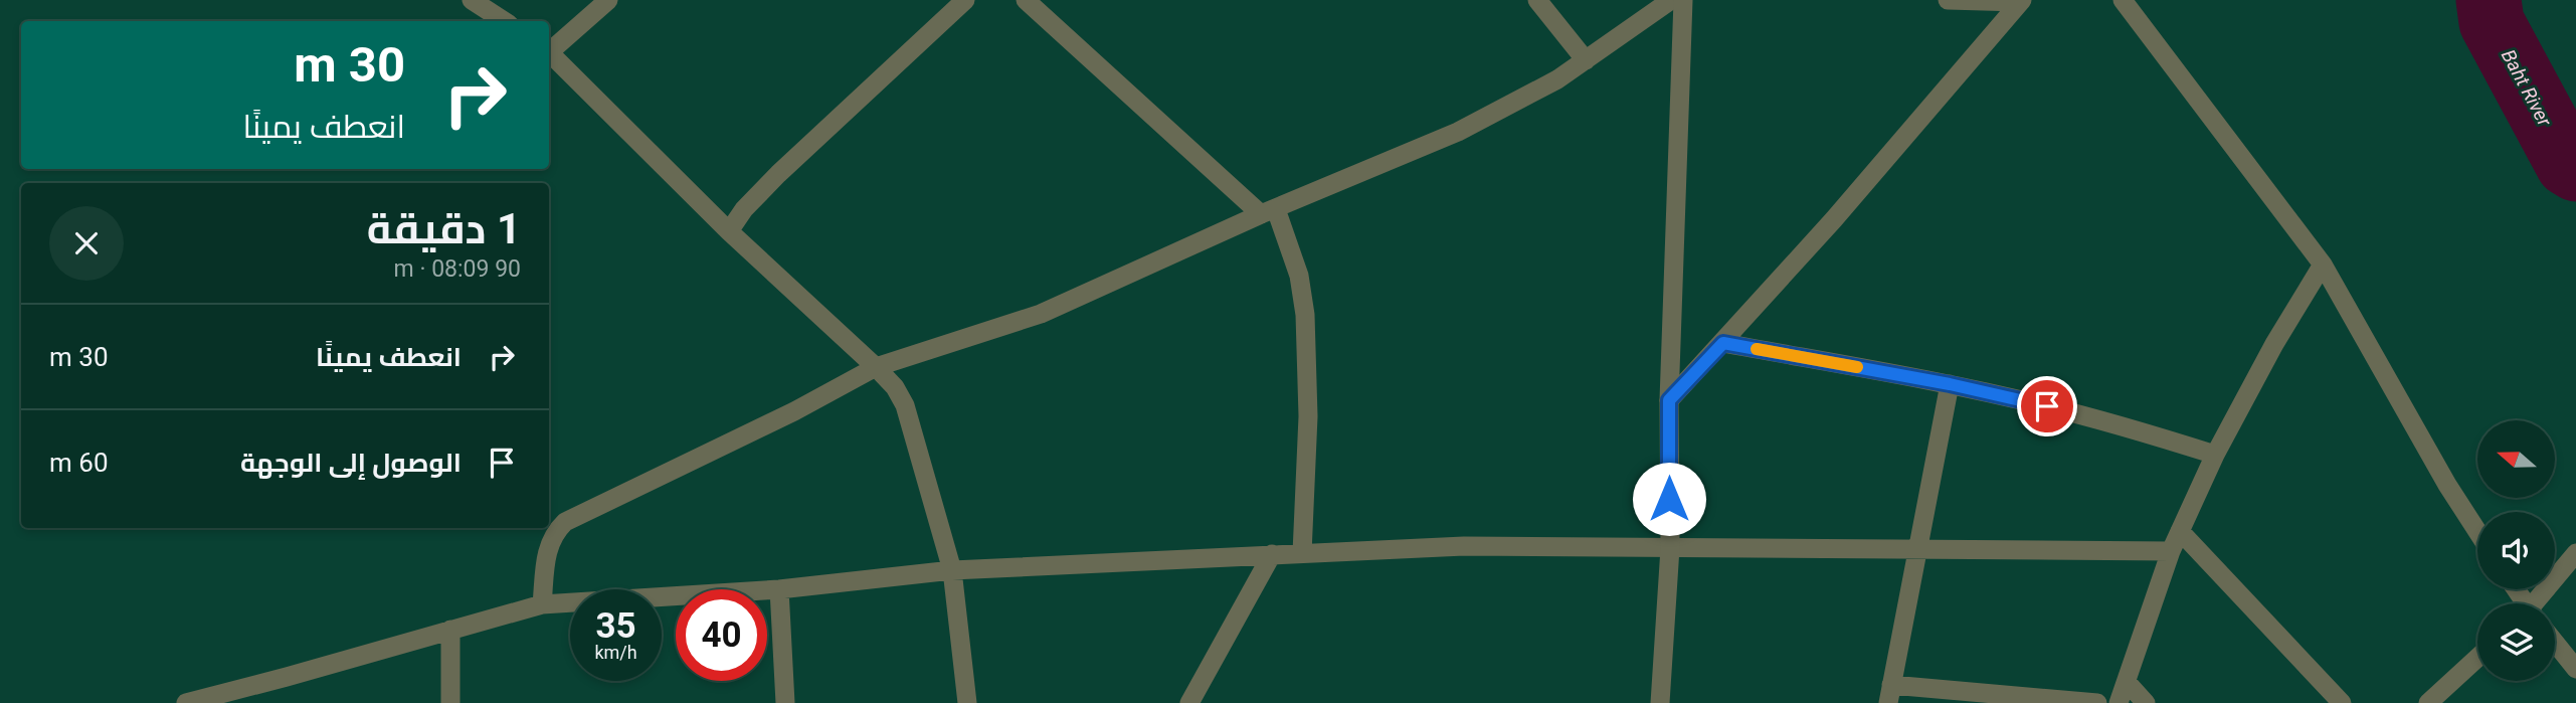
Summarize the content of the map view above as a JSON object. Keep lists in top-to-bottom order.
{
  "water": ["Baht River"],
  "north": "left",
  "page": {
    "turn": ["30 m", "انعطف يمينًا"],
    "heading": ["1 دقيقة", "90 m · 08:09"],
    "list": [
      {
        "name": "انعطف يمينًا",
        "value": "30 m"
      },
      {
        "name": "الوصول إلى الوجهة",
        "value": "60 m"
      }
    ],
    "speed": "35 km/h",
    "limit": "40"
  }
}
